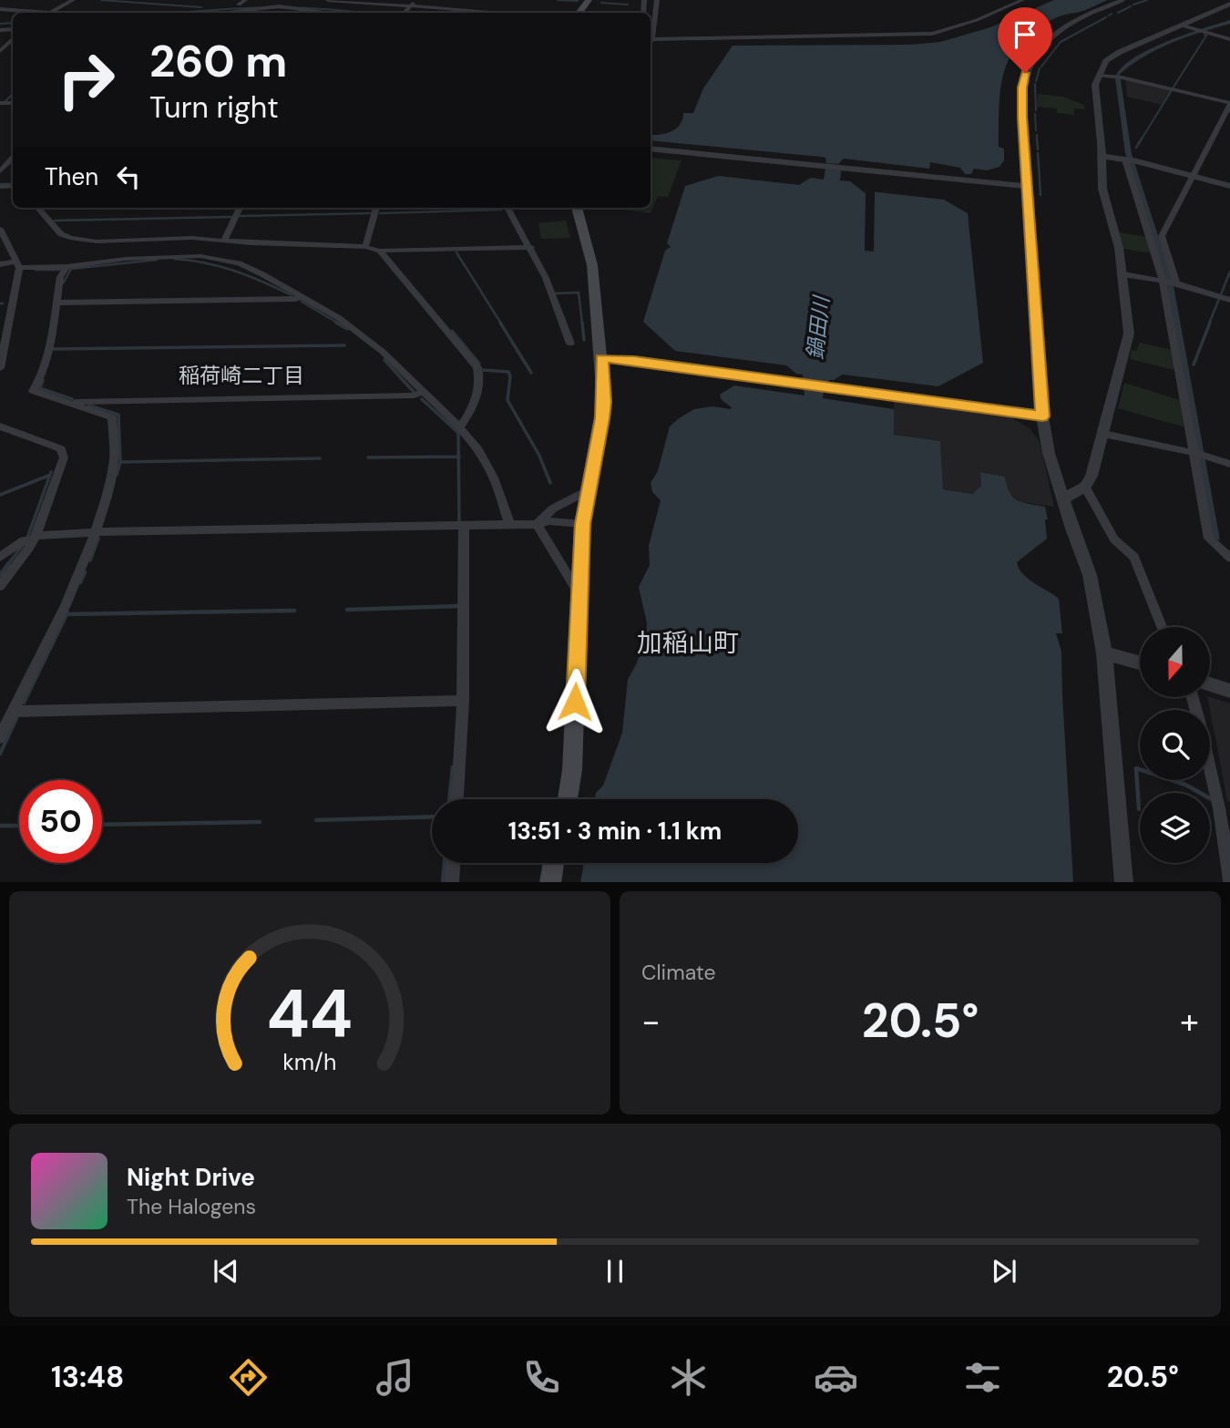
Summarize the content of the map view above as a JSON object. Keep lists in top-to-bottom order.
{
  "districts": ["稲荷崎二丁目", "加稲山町"],
  "water": ["鍋田川"],
  "north": "bottom",
  "page": {
    "turn": ["260 m", "Turn right"],
    "then": "Then",
    "limit": "50",
    "trip": "13:51 · 3 min · 1.1 km",
    "tile": "Climate",
    "heat": ["−", "20.5°", "+"],
    "song": ["Night Drive", "The Halogens"],
    "tabs": ["13:48", "20.5°"],
    "gauge": ["44", "km/h"]
  }
}
